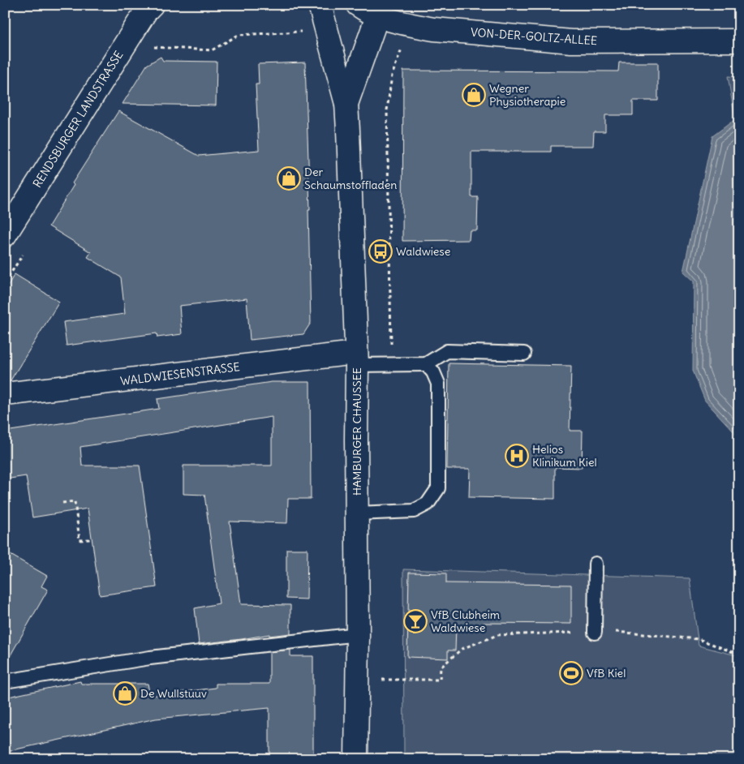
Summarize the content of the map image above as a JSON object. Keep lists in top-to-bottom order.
{
  "streets": {
    "street": [
      "VON-DER-GOLTZ-ALLEE",
      "RENDSBURGER LANDSTRASSE",
      "WALDWIESENSTRASSE",
      "HAMBURGER CHAUSSEE"
    ]
  },
  "crossings": [
    ["VON-DER-GOLTZ-ALLEE", "HAMBURGER CHAUSSEE"],
    ["WALDWIESENSTRASSE", "HAMBURGER CHAUSSEE"]
  ],
  "places": {
    "shop": ["Wegner Physiotherapie", "Der Schaumstoffladen", "De Wullstuuv"],
    "bus stop": ["Waldwiese"],
    "hospital": ["Helios Klinikum Kiel"],
    "bar": ["VfB Clubheim Waldwiese"],
    "sports": ["VfB Kiel"]
  }
}
